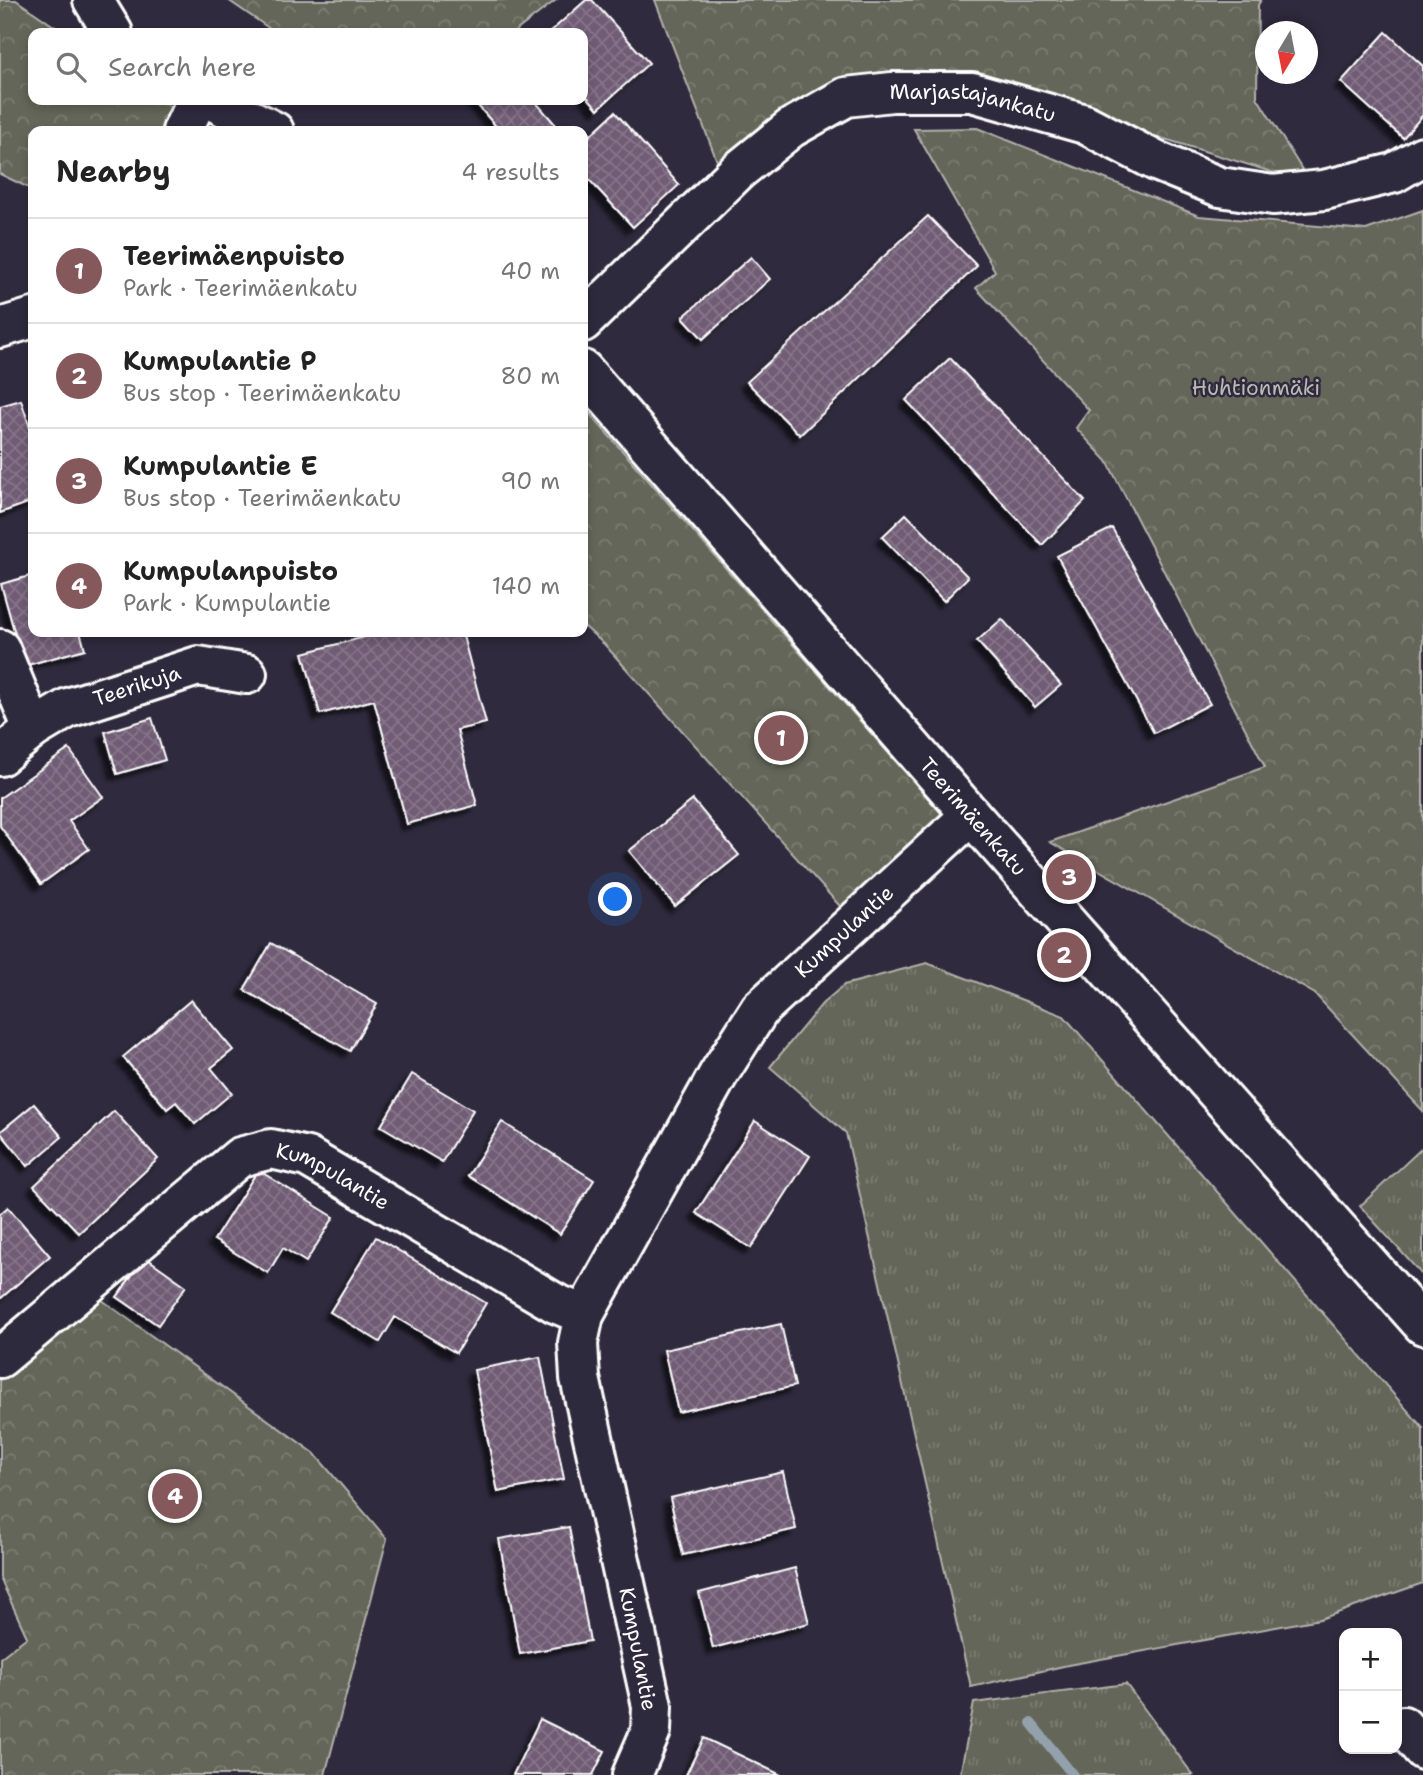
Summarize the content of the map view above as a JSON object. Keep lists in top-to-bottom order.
{
  "streets": {
    "street": [
      "Marjastajankatu",
      "Teerikuja",
      "Teerimäenkatu",
      "Kumpulantie"
    ]
  },
  "crossings": [
    ["Teerimäenkatu", "Kumpulantie"]
  ],
  "parks": ["Huhtionmäki"],
  "north": "bottom",
  "page": {
    "search": "Search here",
    "heading": ["Nearby", "4 results"],
    "list": [
      {
        "mark": "1",
        "name": "Teerimäenpuisto",
        "note": "Park · Teerimäenkatu",
        "value": "40 m"
      },
      {
        "mark": "2",
        "name": "Kumpulantie P",
        "note": "Bus stop · Teerimäenkatu",
        "value": "80 m"
      },
      {
        "mark": "3",
        "name": "Kumpulantie E",
        "note": "Bus stop · Teerimäenkatu",
        "value": "90 m"
      },
      {
        "mark": "4",
        "name": "Kumpulanpuisto",
        "note": "Park · Kumpulantie",
        "value": "140 m"
      }
    ],
    "pins": [
      "1",
      "3",
      "2",
      "4"
    ],
    "map_buttons": ["+", "−"]
  }
}
